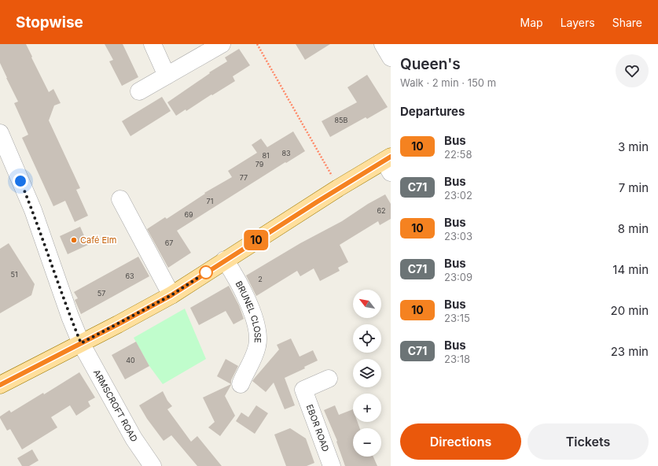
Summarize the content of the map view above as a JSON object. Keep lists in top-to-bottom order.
{
  "streets": {
    "street": ["BRUNEL CLOSE", "ARMSCROFT ROAD", "EBOR ROAD"]
  },
  "places": ["Café Elm"],
  "lines": ["bus line 10"],
  "house_numbers": [
    "85B",
    "83",
    "81",
    "79",
    "77",
    "71",
    "62",
    "69",
    "67",
    "51",
    "63",
    "2",
    "57",
    "40"
  ],
  "north": "top left",
  "page": {
    "header": "Stopwise",
    "nav": ["Map", "Layers", "Share"],
    "on_map": "10",
    "heading": [
      ["Queen's", "Walk · 2 min · 150 m"],
      "Departures"
    ],
    "list": [
      {
        "mark": "10",
        "name": "Bus",
        "note": "22:58",
        "value": "3 min"
      },
      {
        "mark": "C71",
        "name": "Bus",
        "note": "23:02",
        "value": "7 min"
      },
      {
        "mark": "10",
        "name": "Bus",
        "note": "23:03",
        "value": "8 min"
      },
      {
        "mark": "C71",
        "name": "Bus",
        "note": "23:09",
        "value": "14 min"
      },
      {
        "mark": "10",
        "name": "Bus",
        "note": "23:15",
        "value": "20 min"
      },
      {
        "mark": "C71",
        "name": "Bus",
        "note": "23:18",
        "value": "23 min"
      }
    ],
    "map_buttons": ["+", "−"],
    "buttons": ["Directions", "Tickets"]
  }
}
